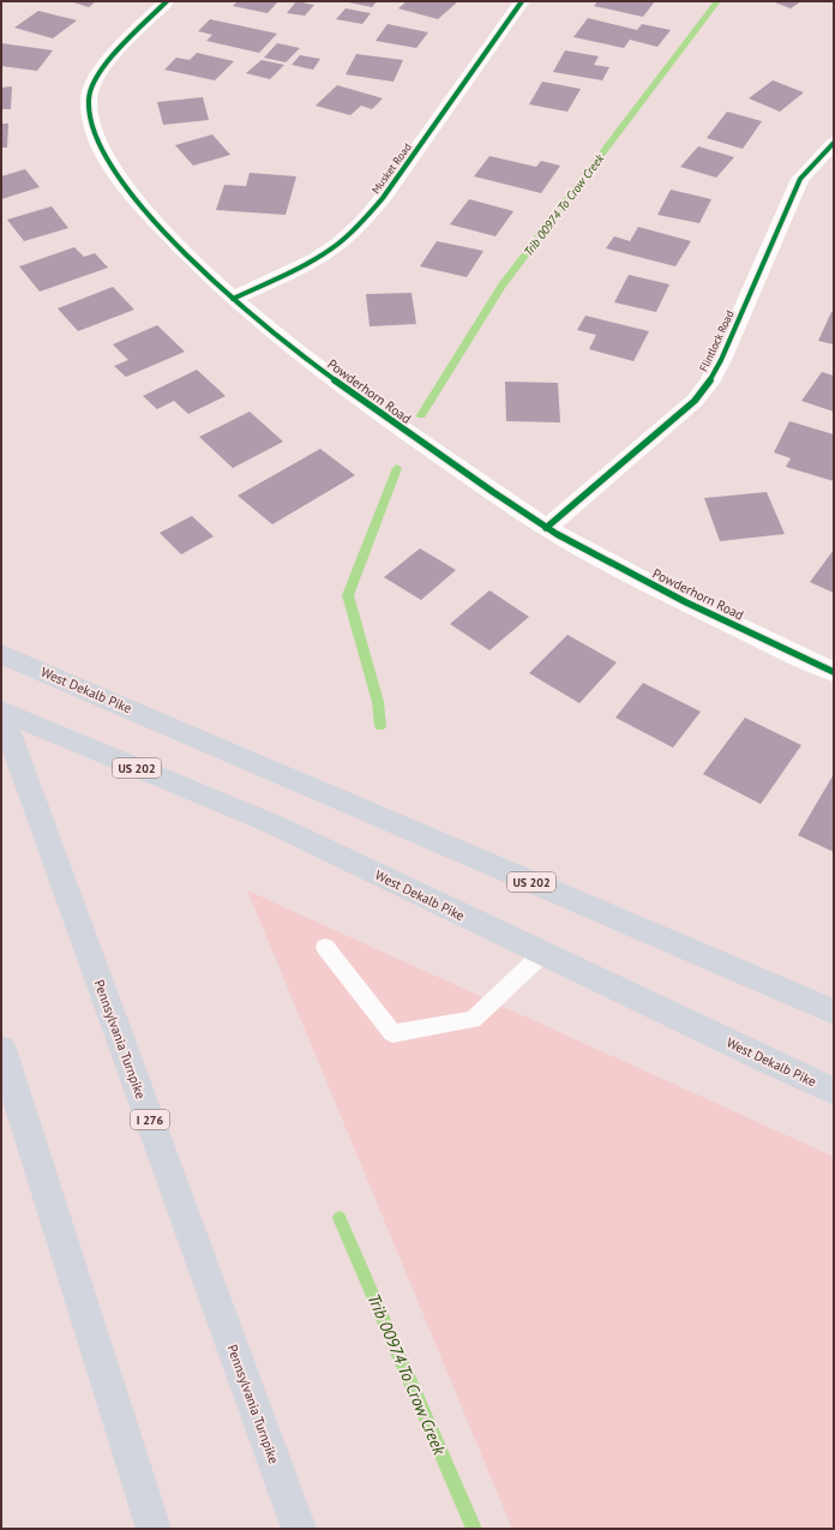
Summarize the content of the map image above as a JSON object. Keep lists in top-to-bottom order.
{
  "streets": {
    "highway": [
      "West Dekalb Pike",
      "US 202",
      "Pennsylvania Turnpike",
      "I 276"
    ],
    "street": ["Musket Road", "Flintlock Road", "Powderhorn Road"]
  },
  "crossings": [
    ["Musket Road", "Powderhorn Road"],
    ["Flintlock Road", "Powderhorn Road"],
    ["West Dekalb Pike", "Pennsylvania Turnpike"]
  ],
  "water": ["Trib 00974 To Crow Creek"]
}
